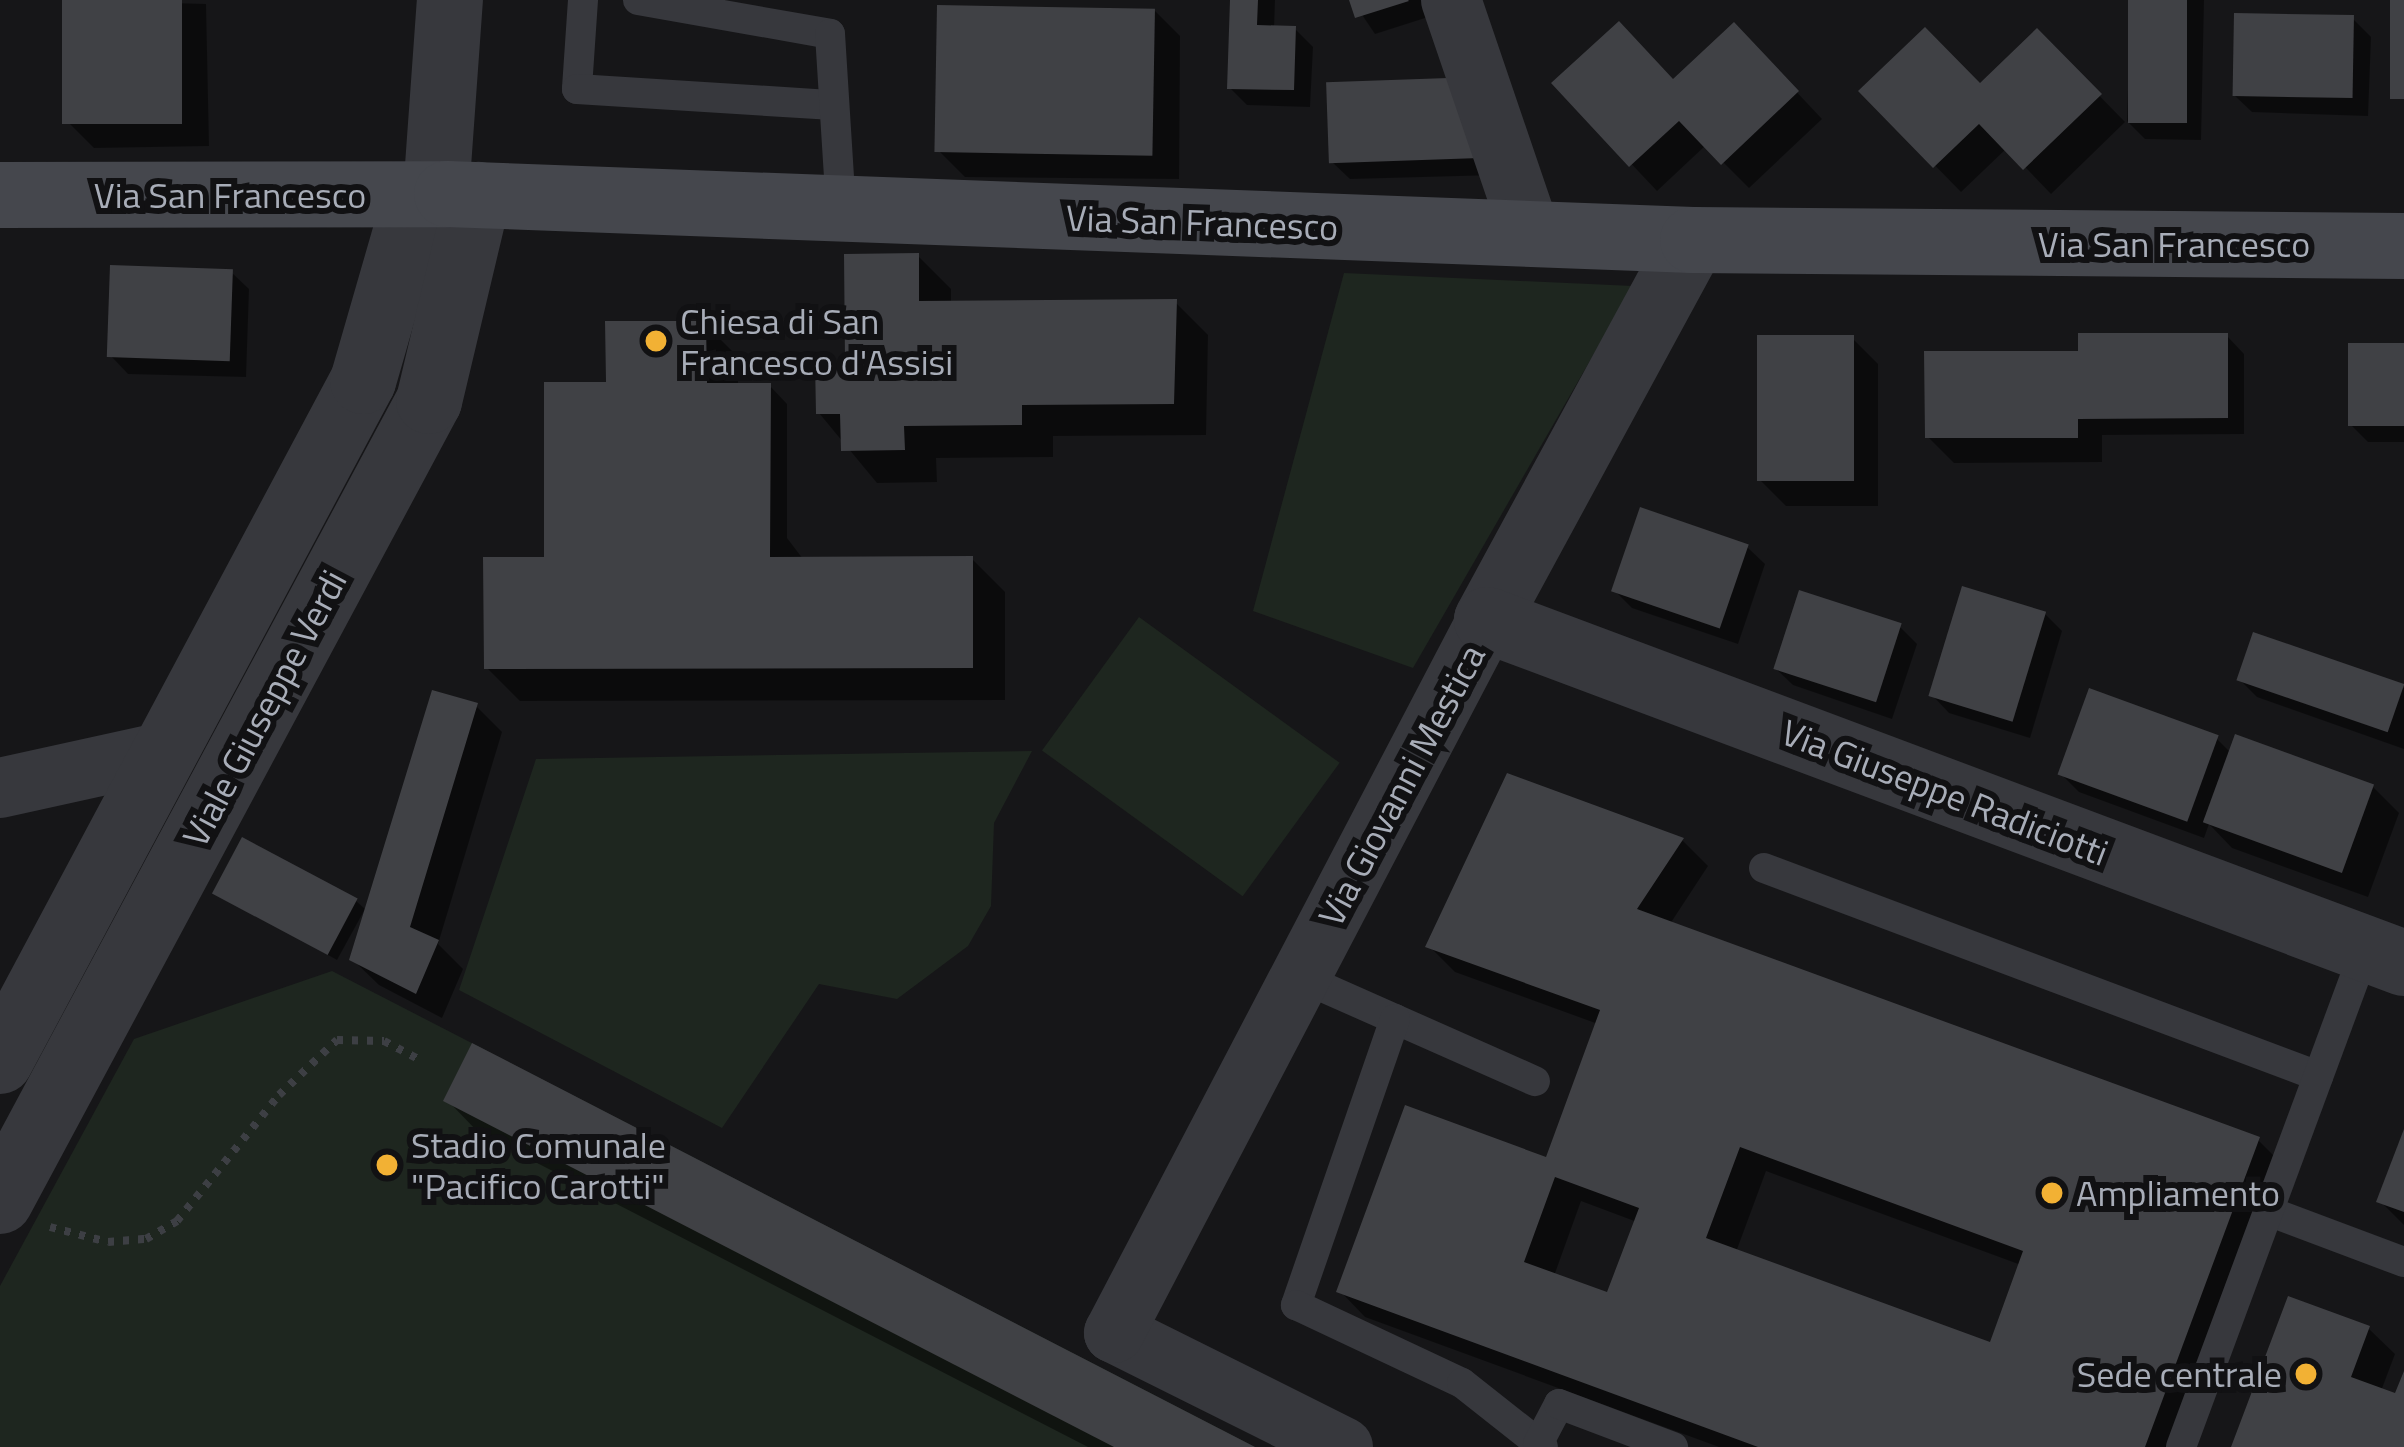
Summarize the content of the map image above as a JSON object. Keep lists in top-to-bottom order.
{
  "streets": {
    "main road": ["Via San Francesco"],
    "street": ["Viale Giuseppe Verdi", "Via Giovanni Mestica", "Via Giuseppe Radiciotti"]
  },
  "crossings": [
    ["Via San Francesco", "Viale Giuseppe Verdi"],
    ["Via San Francesco", "Via Giovanni Mestica"],
    ["Via Giovanni Mestica", "Via Giuseppe Radiciotti"]
  ],
  "places": [
    "Chiesa di San Francesco d'Assisi",
    "Stadio Comunale \"Pacifico Carotti\"",
    "Ampliamento",
    "Sede centrale"
  ]
}
